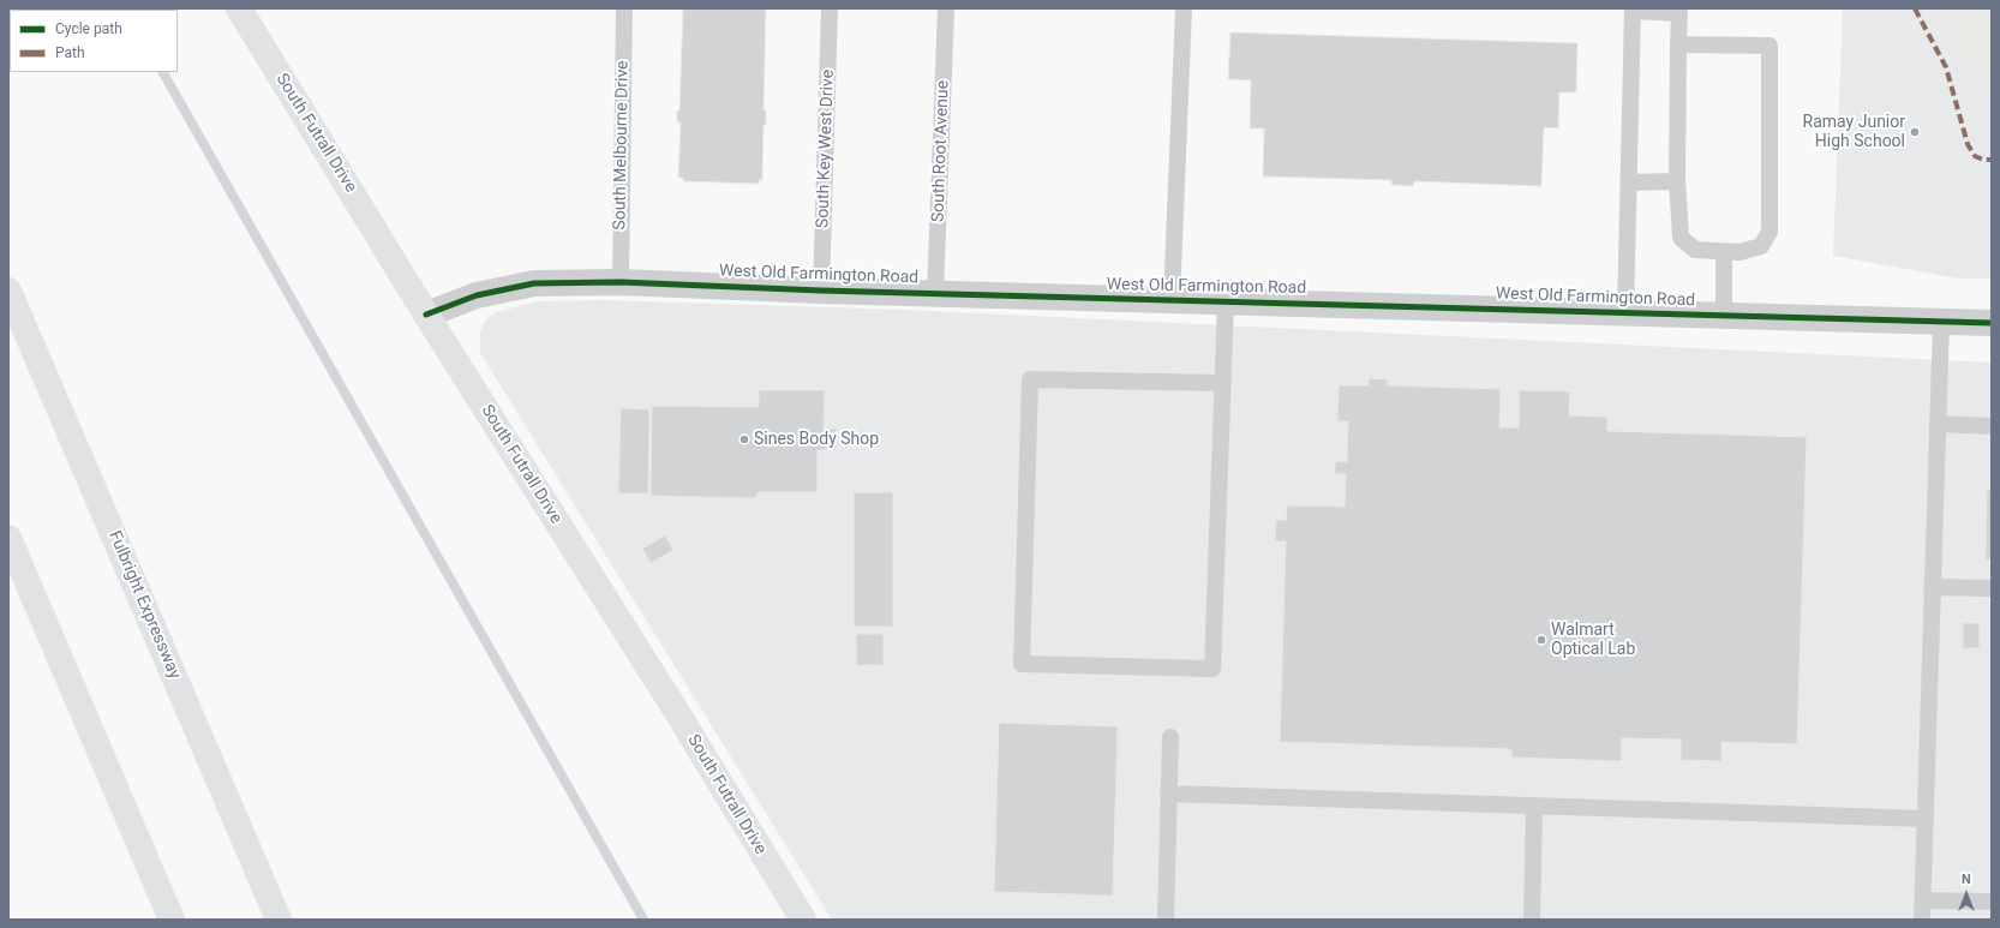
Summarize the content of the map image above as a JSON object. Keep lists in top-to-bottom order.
{
  "streets": {
    "highway": ["South Futrall Drive", "Fulbright Expressway"],
    "street": ["West Old Farmington Road"],
    "lane": ["South Melbourne Drive", "South Key West Drive", "South Root Avenue"]
  },
  "crossings": [
    ["South Futrall Drive", "West Old Farmington Road"],
    ["South Melbourne Drive", "West Old Farmington Road"],
    ["South Key West Drive", "West Old Farmington Road"],
    ["South Root Avenue", "West Old Farmington Road"]
  ],
  "places": ["Ramay Junior High School", "Sines Body Shop", "Walmart Optical Lab"],
  "legend": ["Cycle path", "Path"],
  "north": "top"
}
